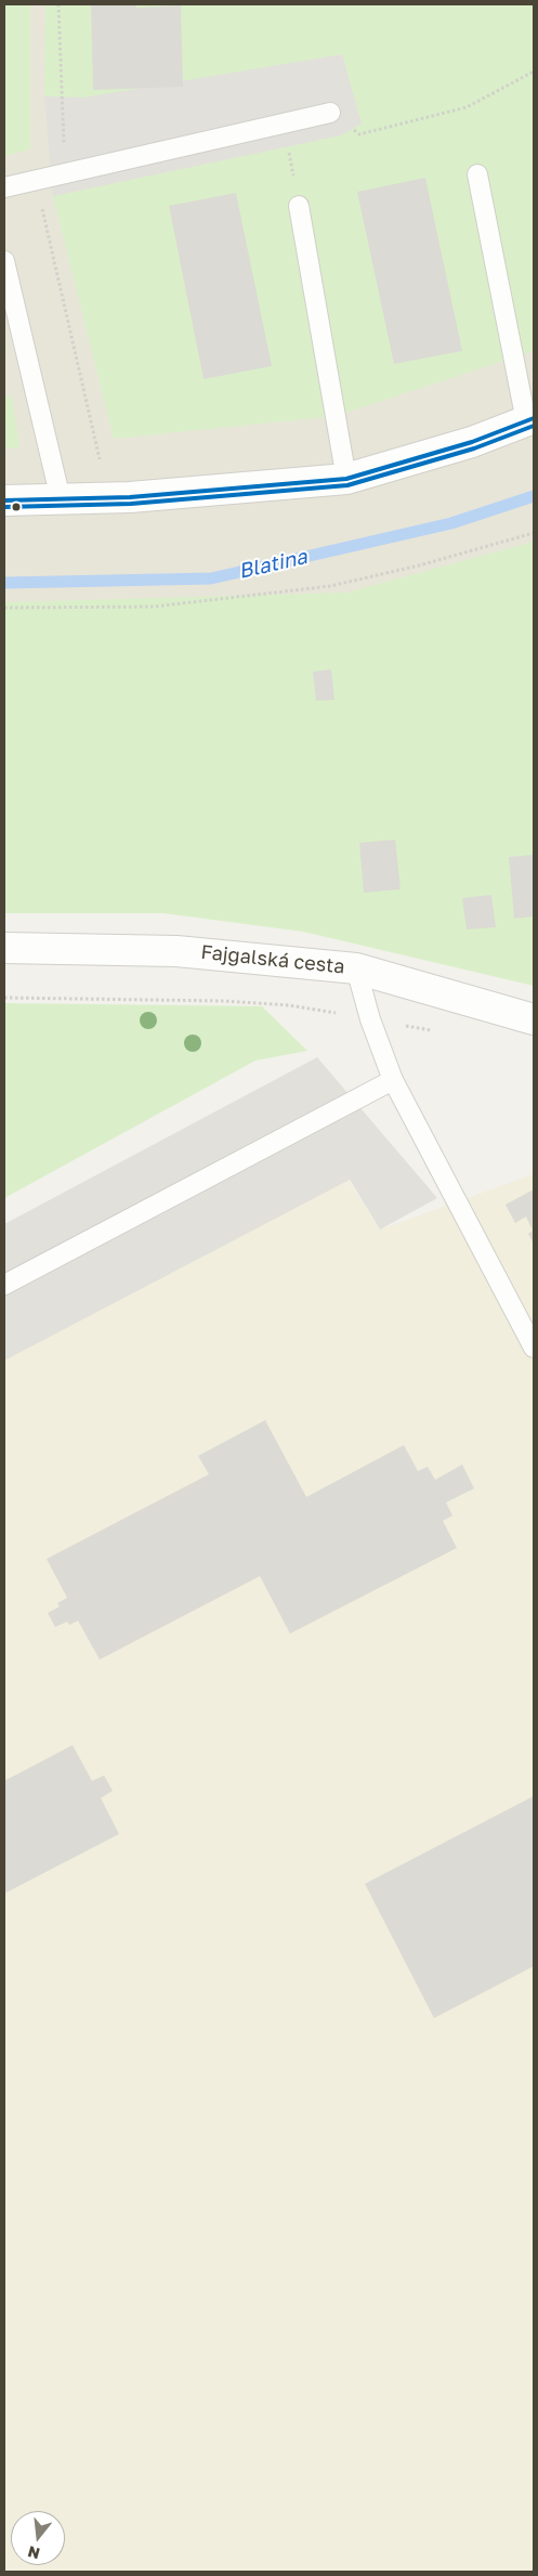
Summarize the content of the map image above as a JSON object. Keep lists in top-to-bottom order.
{
  "streets": {
    "street": ["Fajgalská cesta"]
  },
  "water": ["Blatina"],
  "north": "bottom"
}
